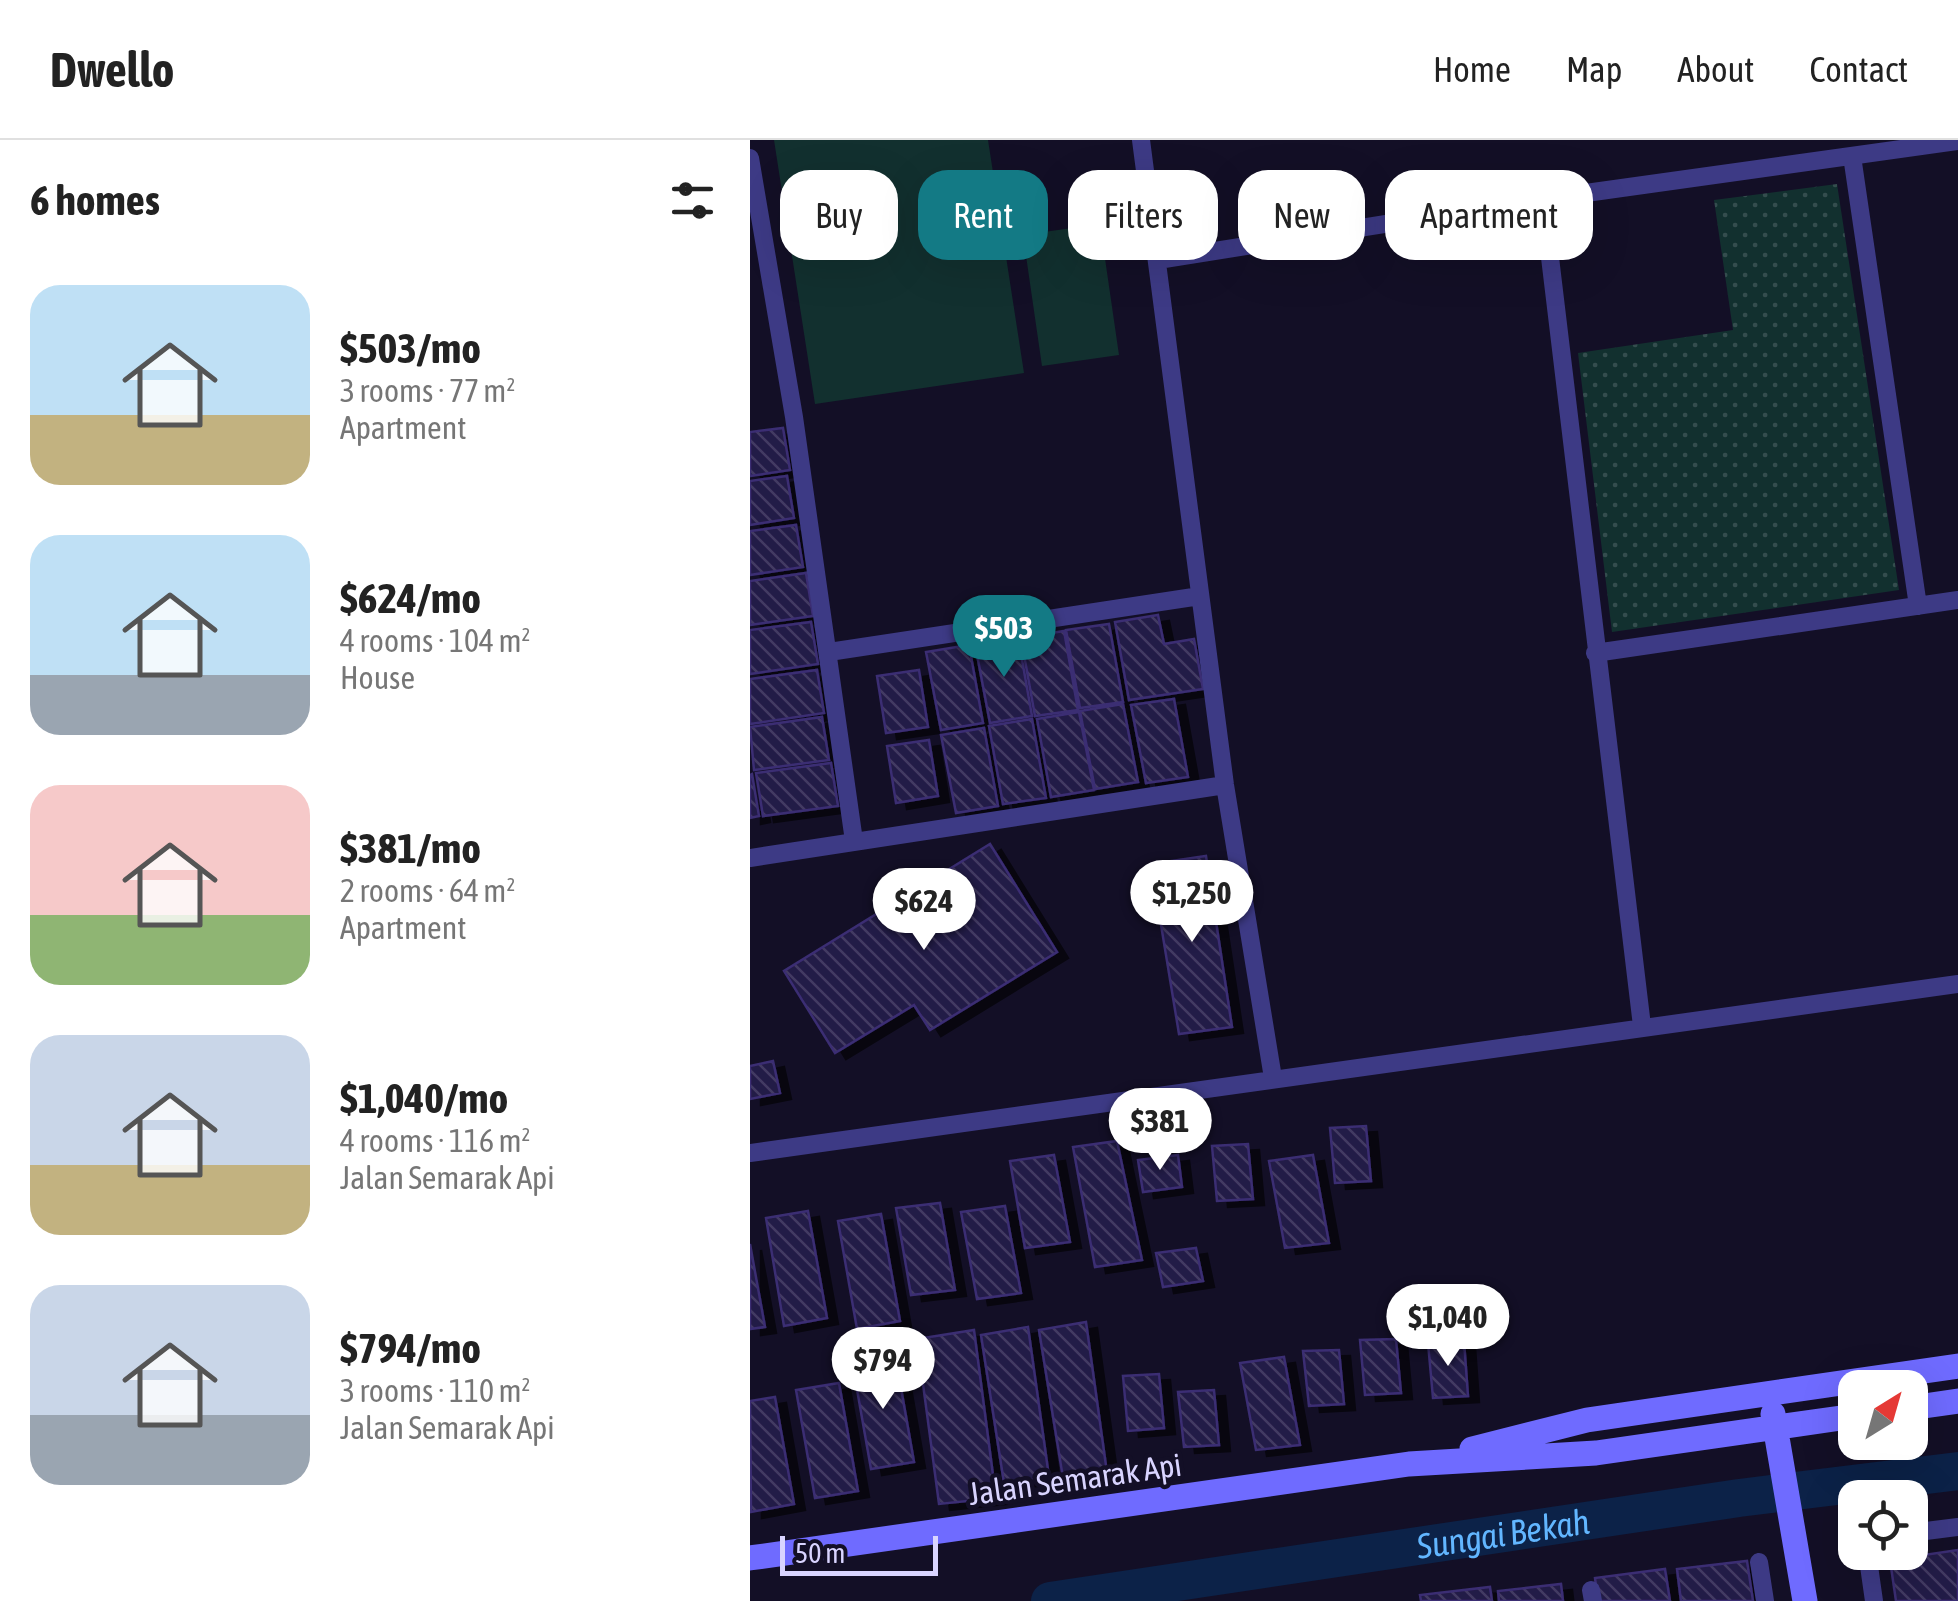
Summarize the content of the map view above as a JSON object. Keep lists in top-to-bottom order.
{
  "streets": {
    "street": ["Jalan Semarak Api"]
  },
  "water": ["Sungai Bekah"],
  "scale_bar": "50 m",
  "north": "top right",
  "page": {
    "header": "Dwello",
    "nav": [
      "Home",
      "Map",
      "About",
      "Contact"
    ],
    "heading": "6 homes",
    "chip": [
      "Buy",
      "Rent",
      "Filters",
      "New",
      "Apartment"
    ],
    "list": [
      {
        "name": "$503/mo",
        "note": "3 rooms · 77 m² · Apartment"
      },
      {
        "name": "$624/mo",
        "note": "4 rooms · 104 m² · House"
      },
      {
        "name": "$381/mo",
        "note": "2 rooms · 64 m² · Apartment"
      },
      {
        "name": "$1,040/mo",
        "note": "4 rooms · 116 m² · Jalan Semarak Api"
      },
      {
        "name": "$794/mo",
        "note": "3 rooms · 110 m² · Jalan Semarak Api"
      }
    ],
    "price": [
      "$503",
      "$1,250",
      "$624",
      "$381",
      "$1,040",
      "$794"
    ],
    "scale": "50 m"
  }
}
